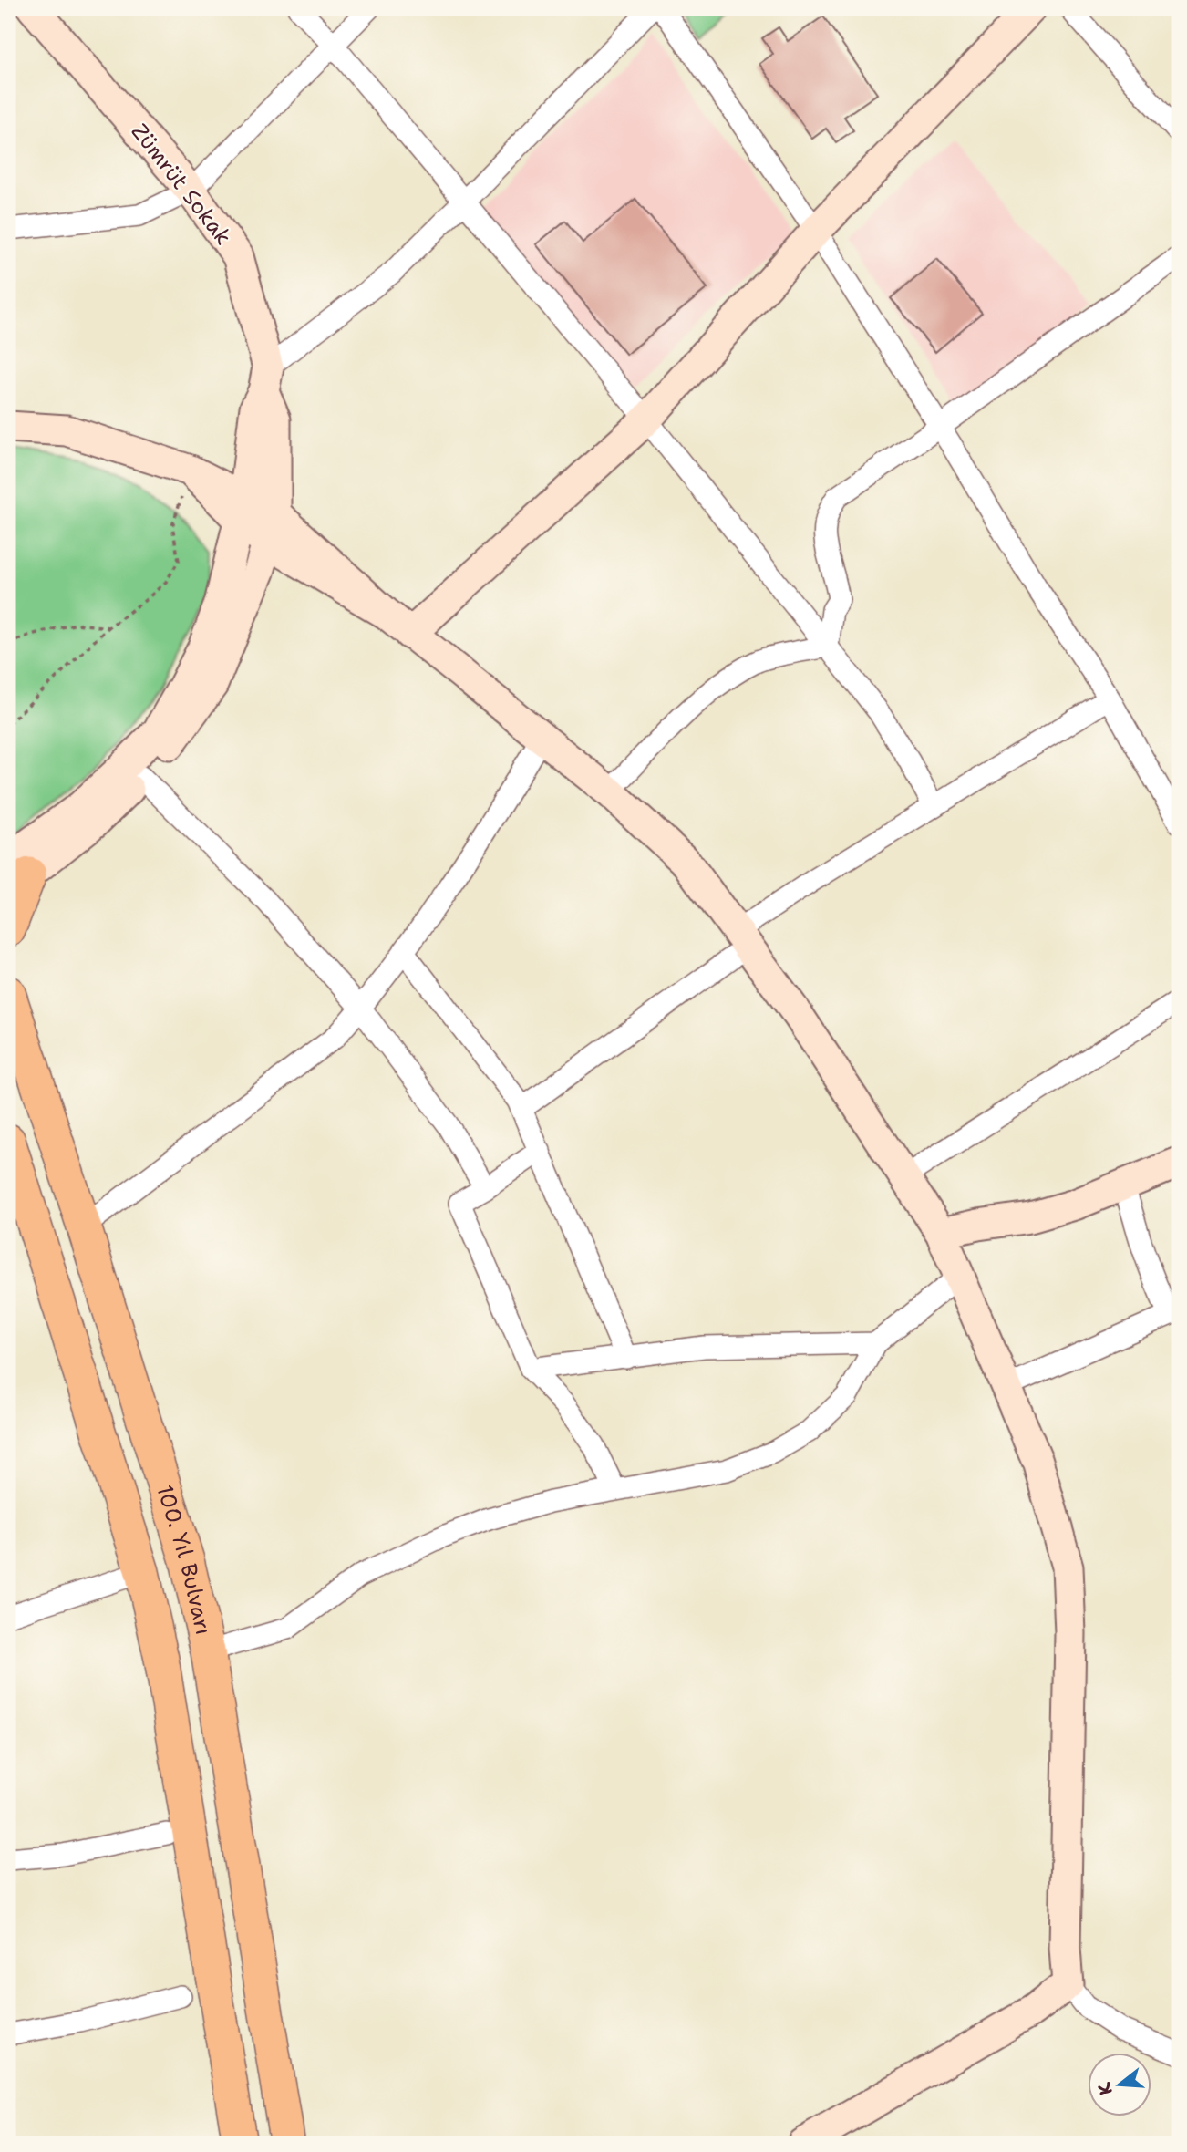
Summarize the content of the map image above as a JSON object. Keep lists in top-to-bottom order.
{
  "streets": {
    "main road": ["100. Yıl Bulvarı"],
    "street": ["Zümrüt Sokak"]
  },
  "north": "left"
}
